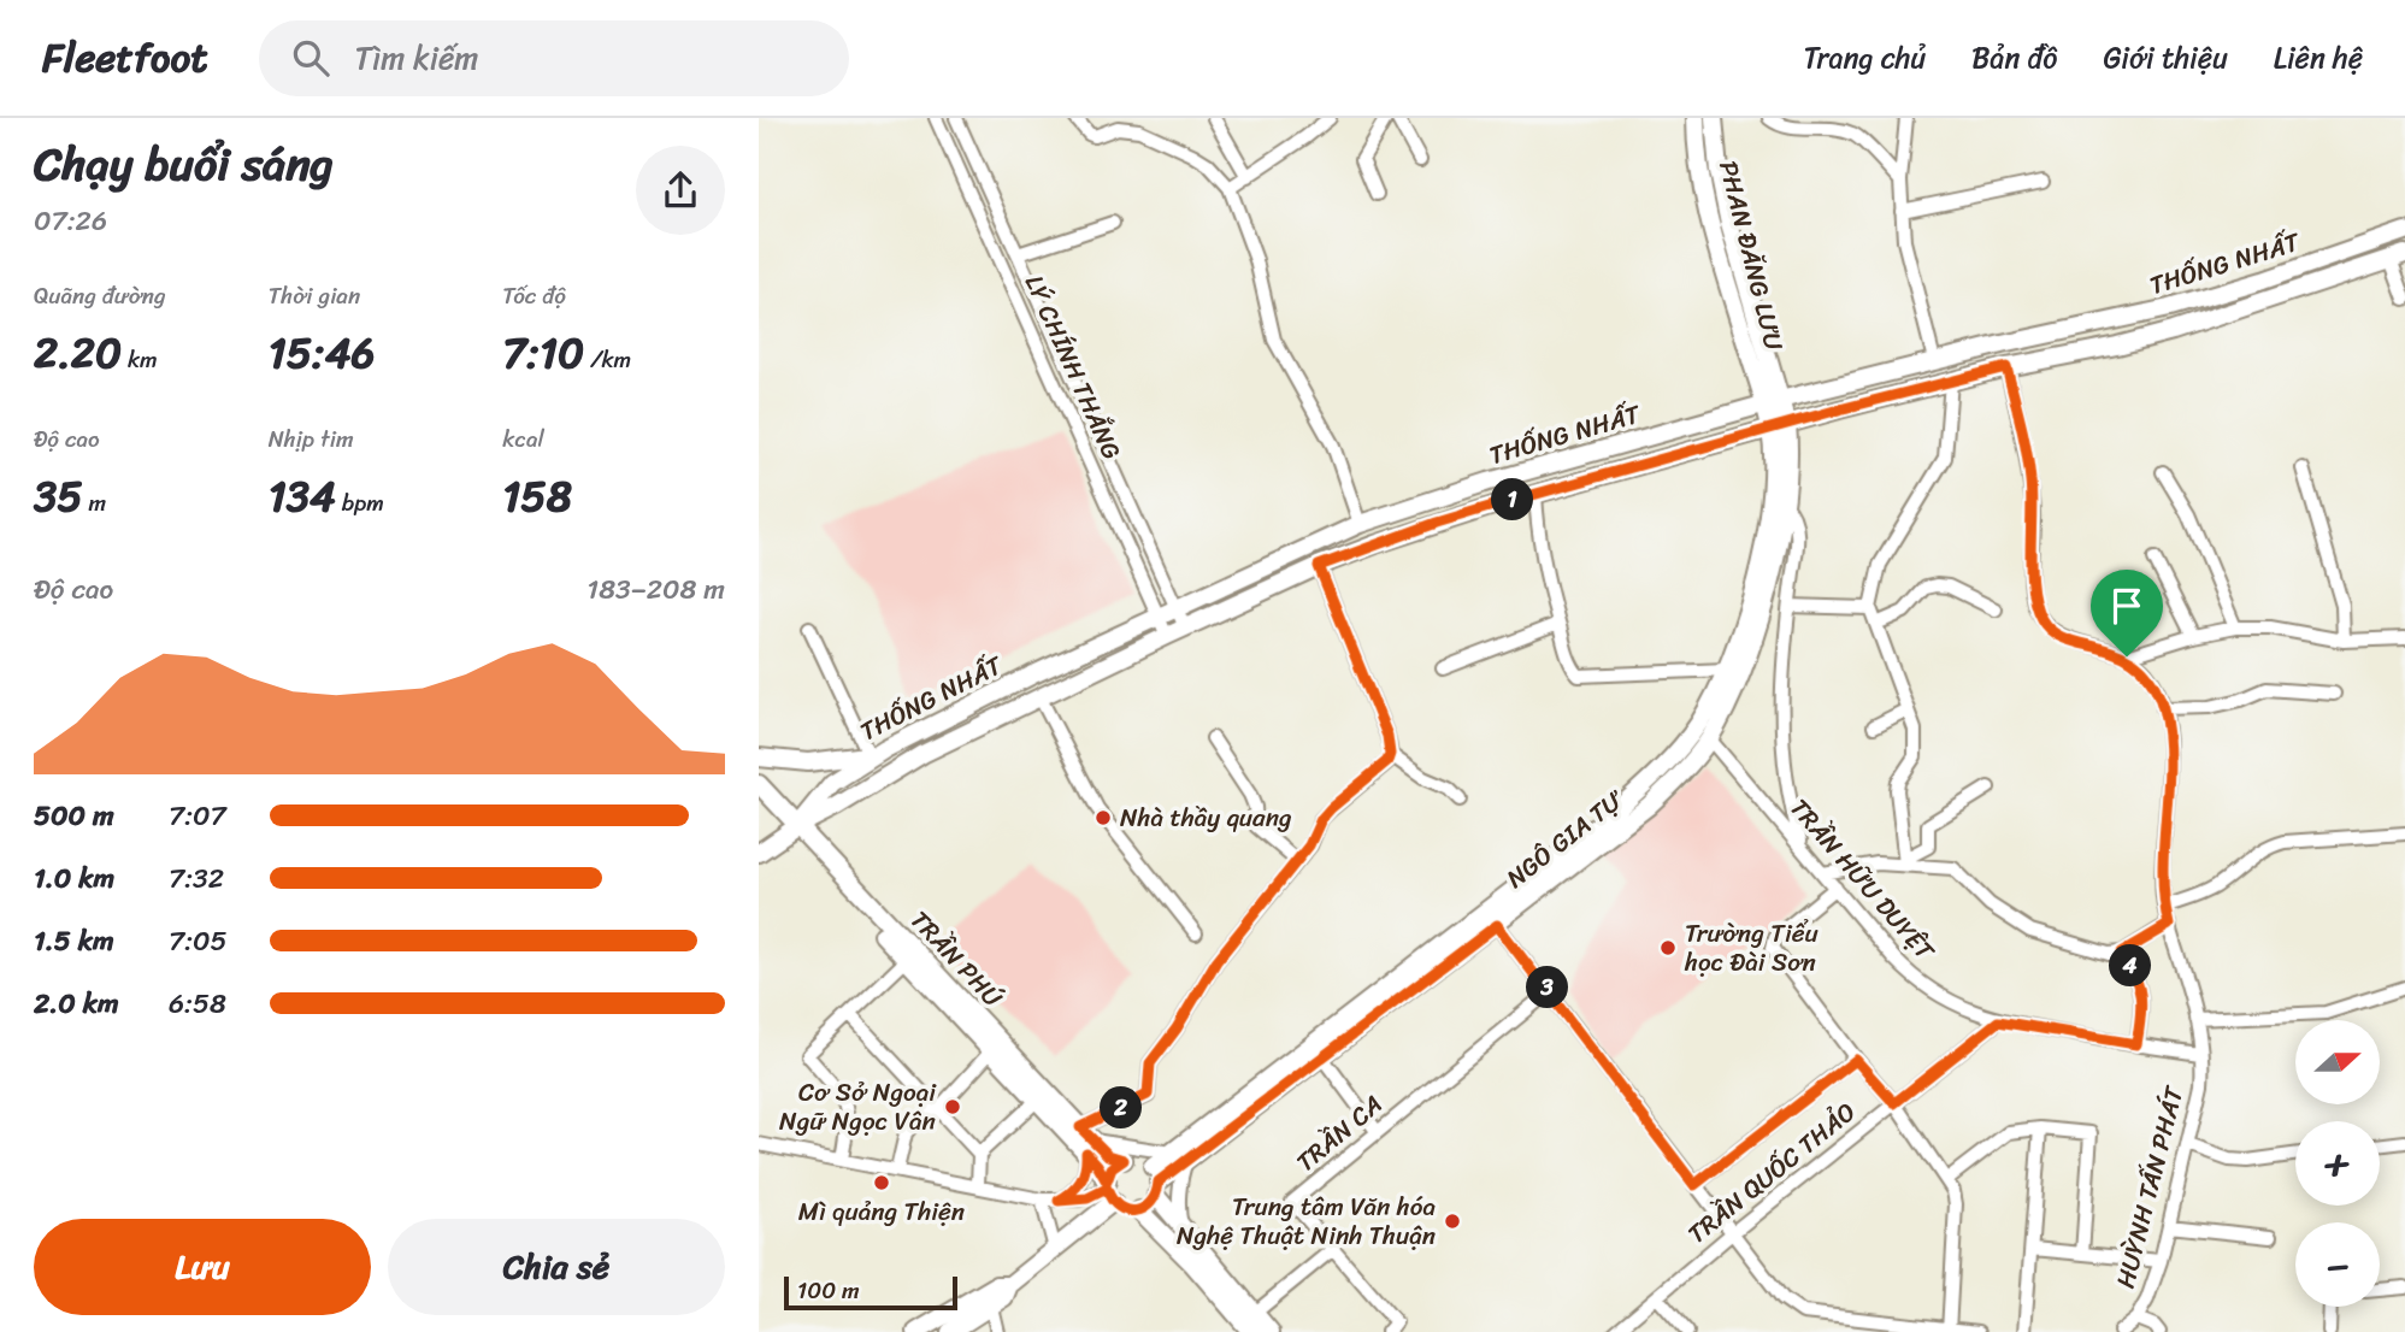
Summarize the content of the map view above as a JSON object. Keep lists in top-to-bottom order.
{
  "streets": {
    "main road": [
      "PHAN ĐĂNG LƯU",
      "THỐNG NHẤT",
      "NGÔ GIA TỰ",
      "TRẦN PHÚ"
    ],
    "street": [
      "LÝ CHÍNH THẮNG",
      "TRẦN HỮU DUYỆT",
      "TRẦN CA",
      "TRẦN QUỐC THẢO",
      "HUỲNH TẤN PHÁT"
    ]
  },
  "crossings": [
    ["PHAN ĐĂNG LƯU", "THỐNG NHẤT"],
    ["PHAN ĐĂNG LƯU", "NGÔ GIA TỰ"],
    ["THỐNG NHẤT", "LÝ CHÍNH THẮNG"],
    ["THỐNG NHẤT", "NGÔ GIA TỰ"],
    ["THỐNG NHẤT", "TRẦN PHÚ"],
    ["THỐNG NHẤT", "HUỲNH TẤN PHÁT"],
    ["NGÔ GIA TỰ", "TRẦN HỮU DUYỆT"],
    ["NGÔ GIA TỰ", "TRẦN PHÚ"],
    ["TRẦN HỮU DUYỆT", "TRẦN QUỐC THẢO"],
    ["TRẦN HỮU DUYỆT", "HUỲNH TẤN PHÁT"]
  ],
  "places": [
    "Nhà thầy quang",
    "Trường Tiểu học Đài Sơn",
    "Cơ Sở Ngoại Ngữ Ngọc Vân",
    "Mì quảng Thiện",
    "Trung tâm Văn hóa Nghệ Thuật Ninh Thuận"
  ],
  "scale_bar": "100 m",
  "north": "right",
  "page": {
    "header": "Fleetfoot",
    "search": "Tìm kiếm",
    "nav": [
      "Trang chủ",
      "Bản đồ",
      "Giới thiệu",
      "Liên hệ"
    ],
    "heading": ["Chạy buổi sáng", "07:26"],
    "stats": [
      ["Quãng đường", "2.20 km"],
      ["Thời gian", "15:46"],
      ["Tốc độ", "7:10 /km"],
      ["Độ cao", "35 m"],
      ["Nhịp tim", "134 bpm"],
      ["kcal", "158"]
    ],
    "pins": [
      "1",
      "4",
      "3",
      "2"
    ],
    "chart": ["Độ cao", "183–208 m"],
    "list": [
      {
        "name": "500 m",
        "note": "7:07"
      },
      {
        "name": "1.0 km",
        "note": "7:32"
      },
      {
        "name": "1.5 km",
        "note": "7:05"
      },
      {
        "name": "2.0 km",
        "note": "6:58"
      }
    ],
    "map_buttons": ["+", "−"],
    "buttons": ["Lưu", "Chia sẻ"],
    "scale": "100 m"
  }
}
